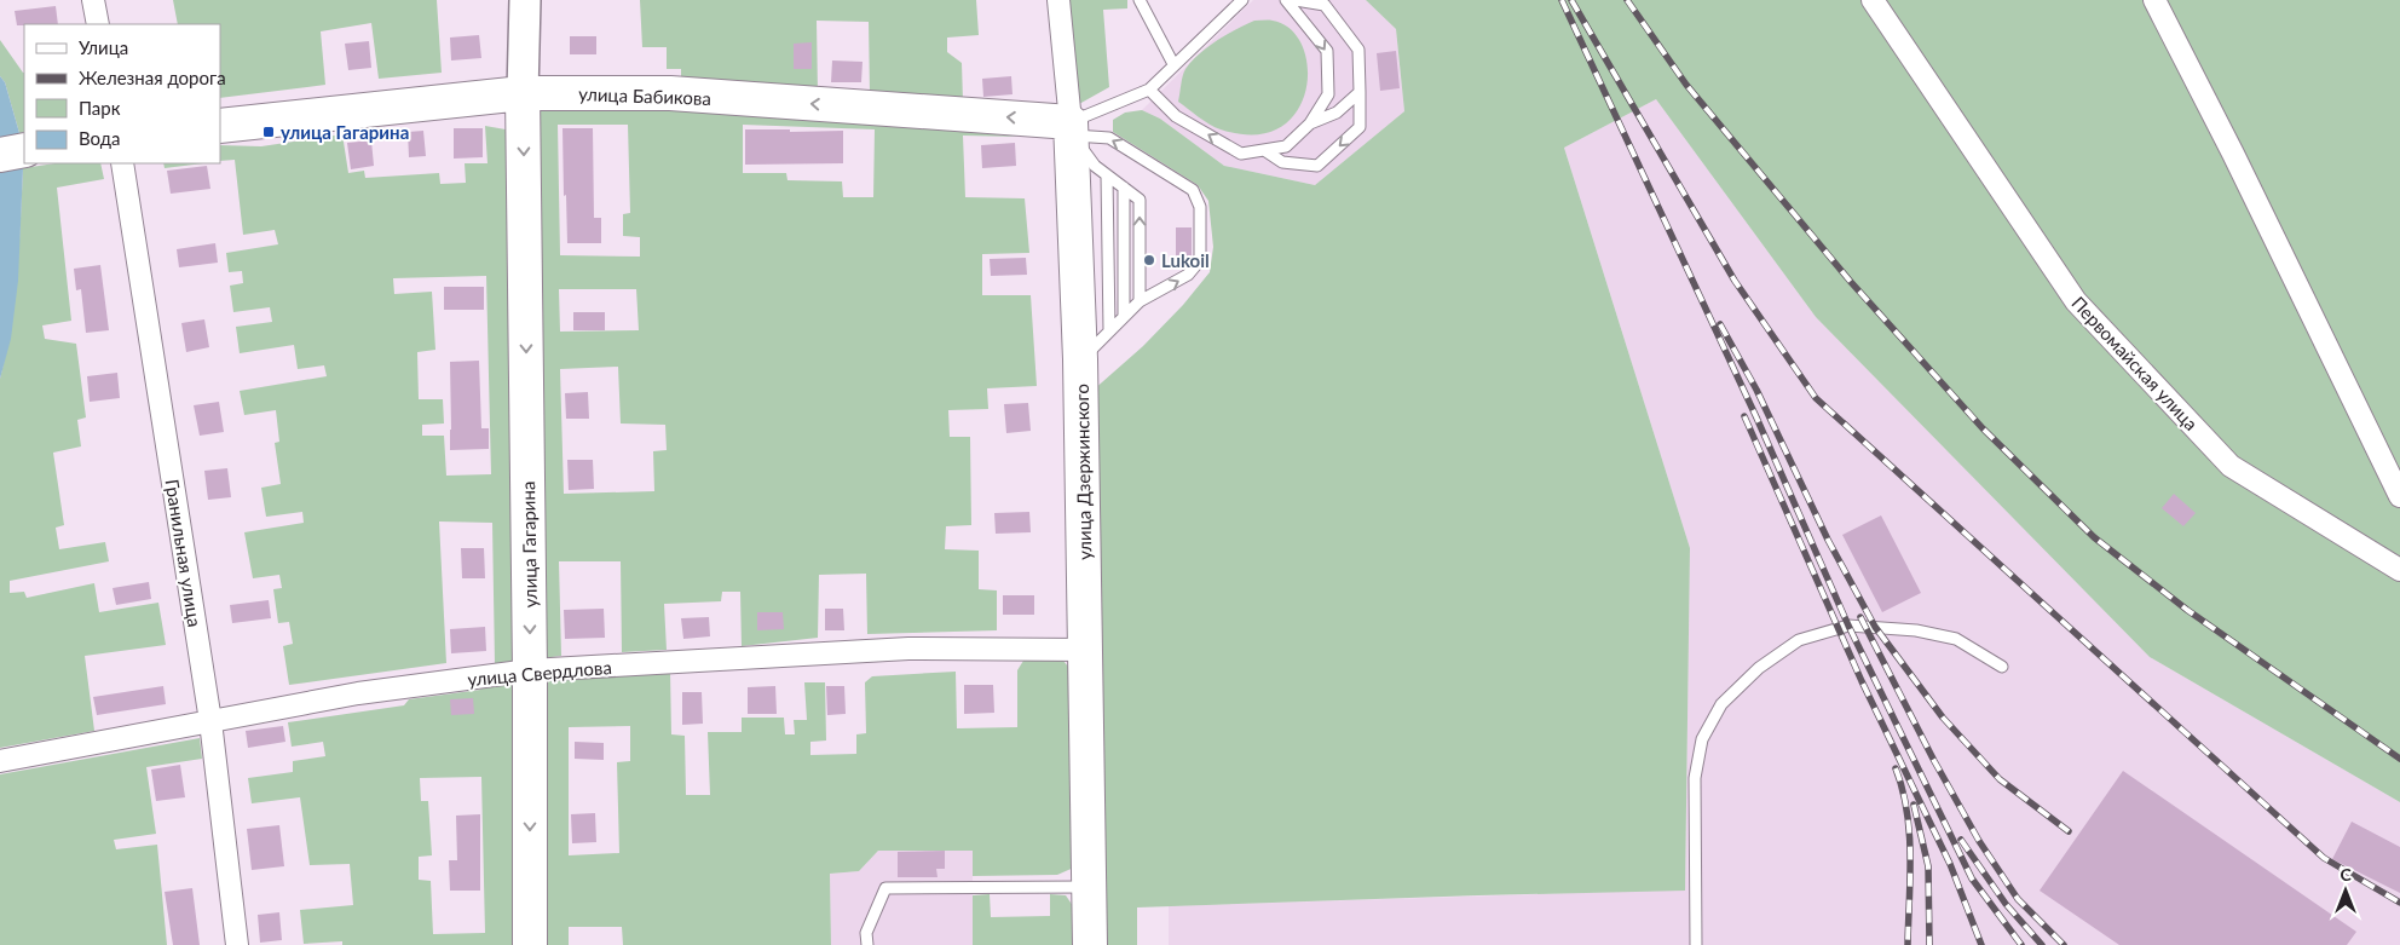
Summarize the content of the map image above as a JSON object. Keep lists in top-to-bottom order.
{
  "streets": {
    "main road": ["улица Бабикова", "улица Дзержинского", "улица Гагарина"],
    "street": ["Первомайская улица", "Гранильная улица", "улица Свердлова"]
  },
  "crossings": [
    ["улица Бабикова", "улица Дзержинского"],
    ["улица Бабикова", "улица Гагарина"],
    ["улица Дзержинского", "улица Свердлова"],
    ["улица Гагарина", "улица Свердлова"],
    ["Гранильная улица", "улица Свердлова"]
  ],
  "one_way": ["улица Бабикова", "улица Гагарина"],
  "places": {
    "transit": ["улица Гагарина"],
    "other": ["Lukoil"]
  },
  "legend": [
    "Улица",
    "Железная дорога",
    "Парк",
    "Вода"
  ],
  "north": "top"
}
